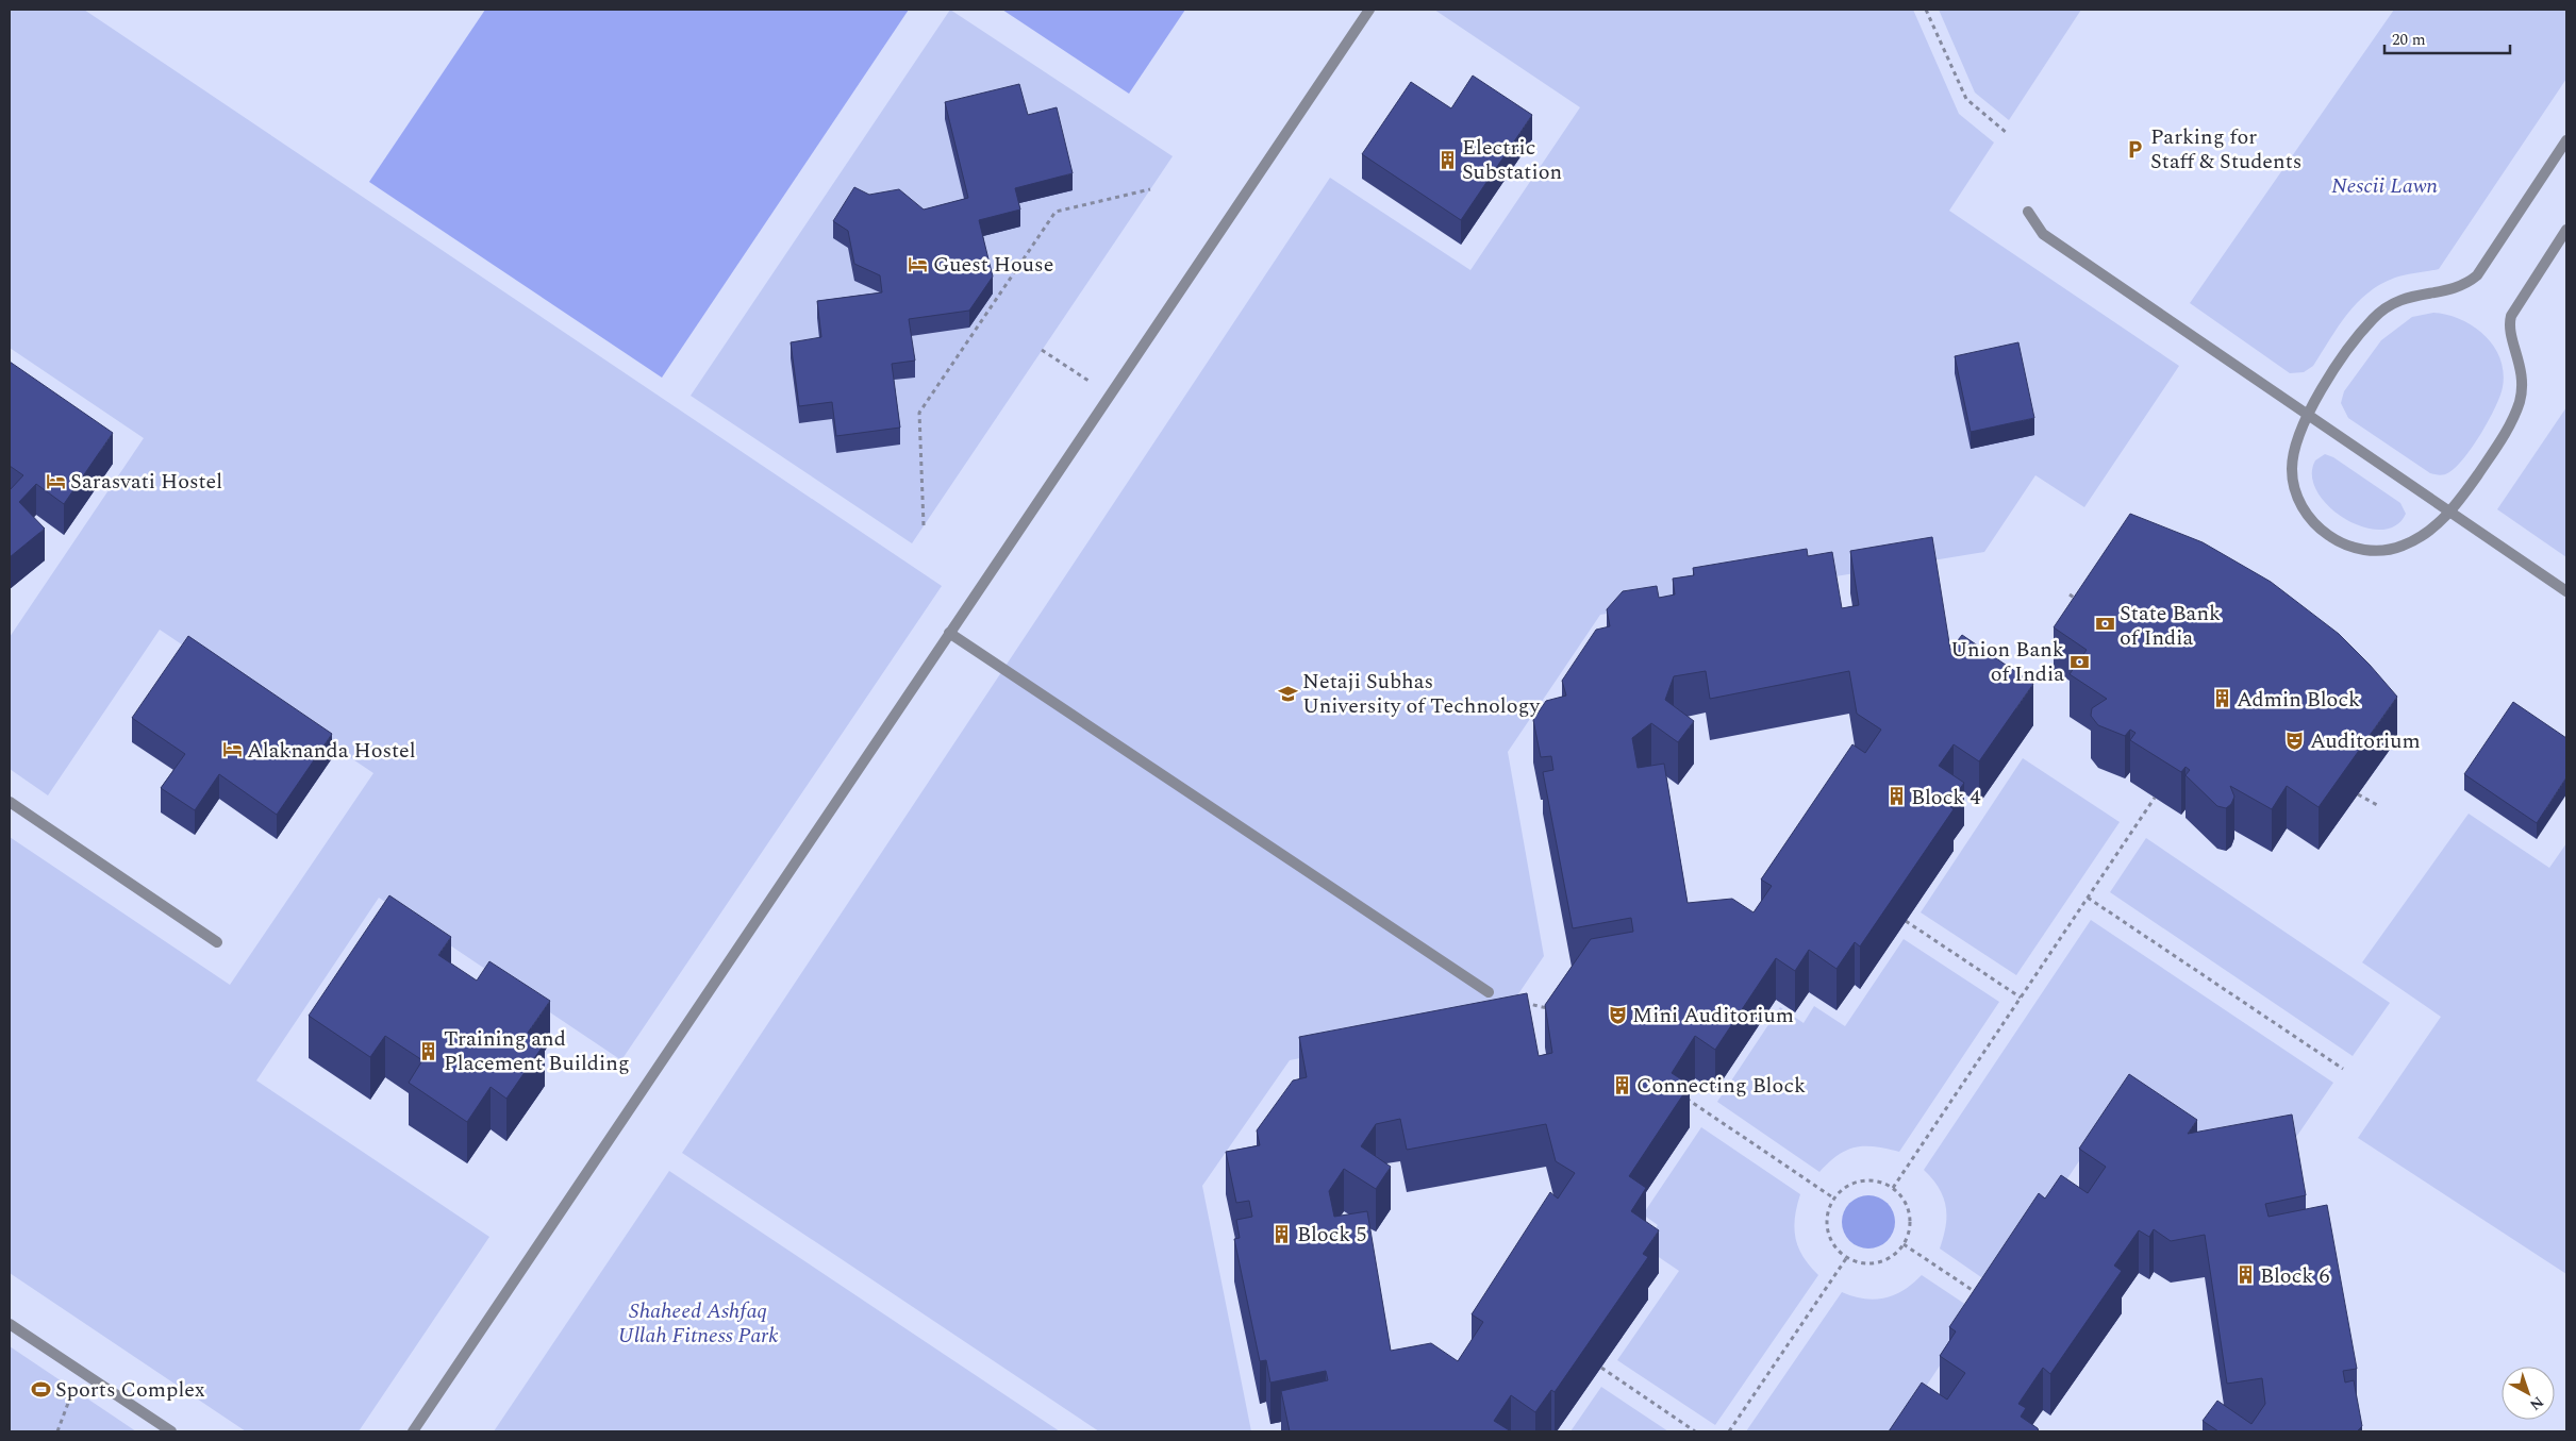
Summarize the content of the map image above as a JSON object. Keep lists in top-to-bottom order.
{
  "parks": ["Nescii Lawn", "Shaheed Ashfaq Ullah Fitness Park"],
  "places": {
    "parking": ["Parking for Staff & Students"],
    "building": [
      "Electric Substation",
      "Admin Block",
      "Block 4",
      "Training and Placement Building",
      "Connecting Block",
      "Block 5",
      "Block 6"
    ],
    "hotel": ["Guest House", "Sarasvati Hostel", "Alaknanda Hostel"],
    "bank": ["State Bank of India", "Union Bank of India"],
    "school or university": ["Netaji Subhas University of Technology"],
    "theatre": ["Auditorium", "Mini Auditorium"],
    "sports": ["Sports Complex"]
  },
  "scale_bar": "20 m",
  "north": "bottom right"
}
